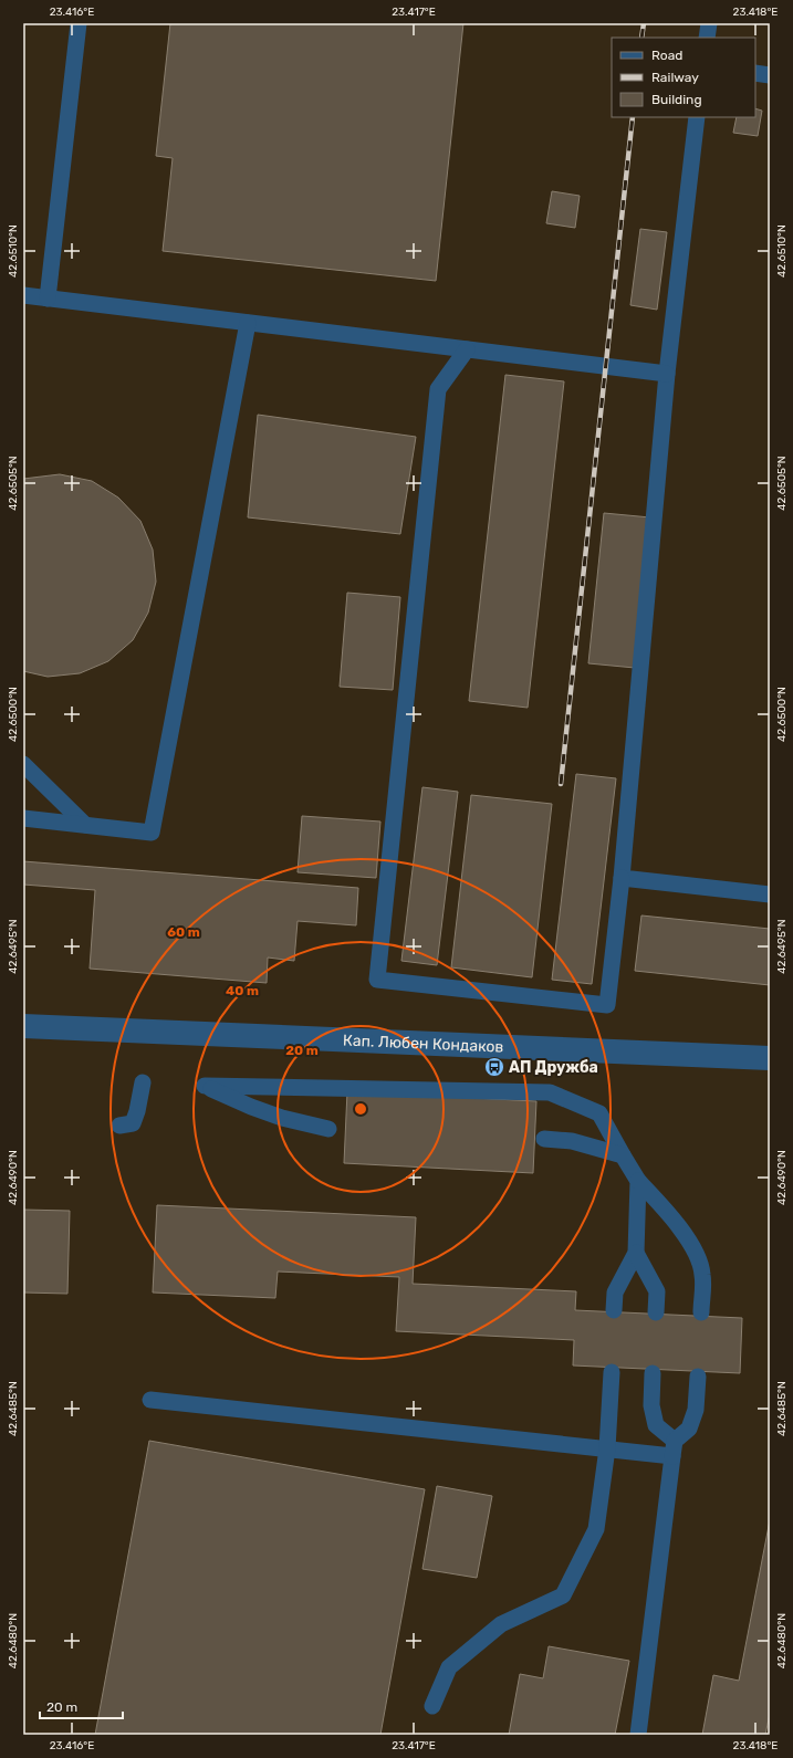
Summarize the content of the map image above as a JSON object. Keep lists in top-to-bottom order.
{
  "streets": {
    "street": ["Кап. Любен Кондаков"]
  },
  "places": {
    "bus stop": ["АП Дружба"]
  },
  "legend": ["Road", "Railway", "Building"],
  "scale_bar": "20 m",
  "coordinates": [
    "23.416°E",
    "23.417°E",
    "23.418°E",
    "42.6510°N",
    "42.6505°N",
    "42.6500°N",
    "42.6495°N",
    "42.6490°N",
    "42.6485°N",
    "42.6480°N"
  ],
  "rings": ["60 m", "40 m", "20 m"]
}
